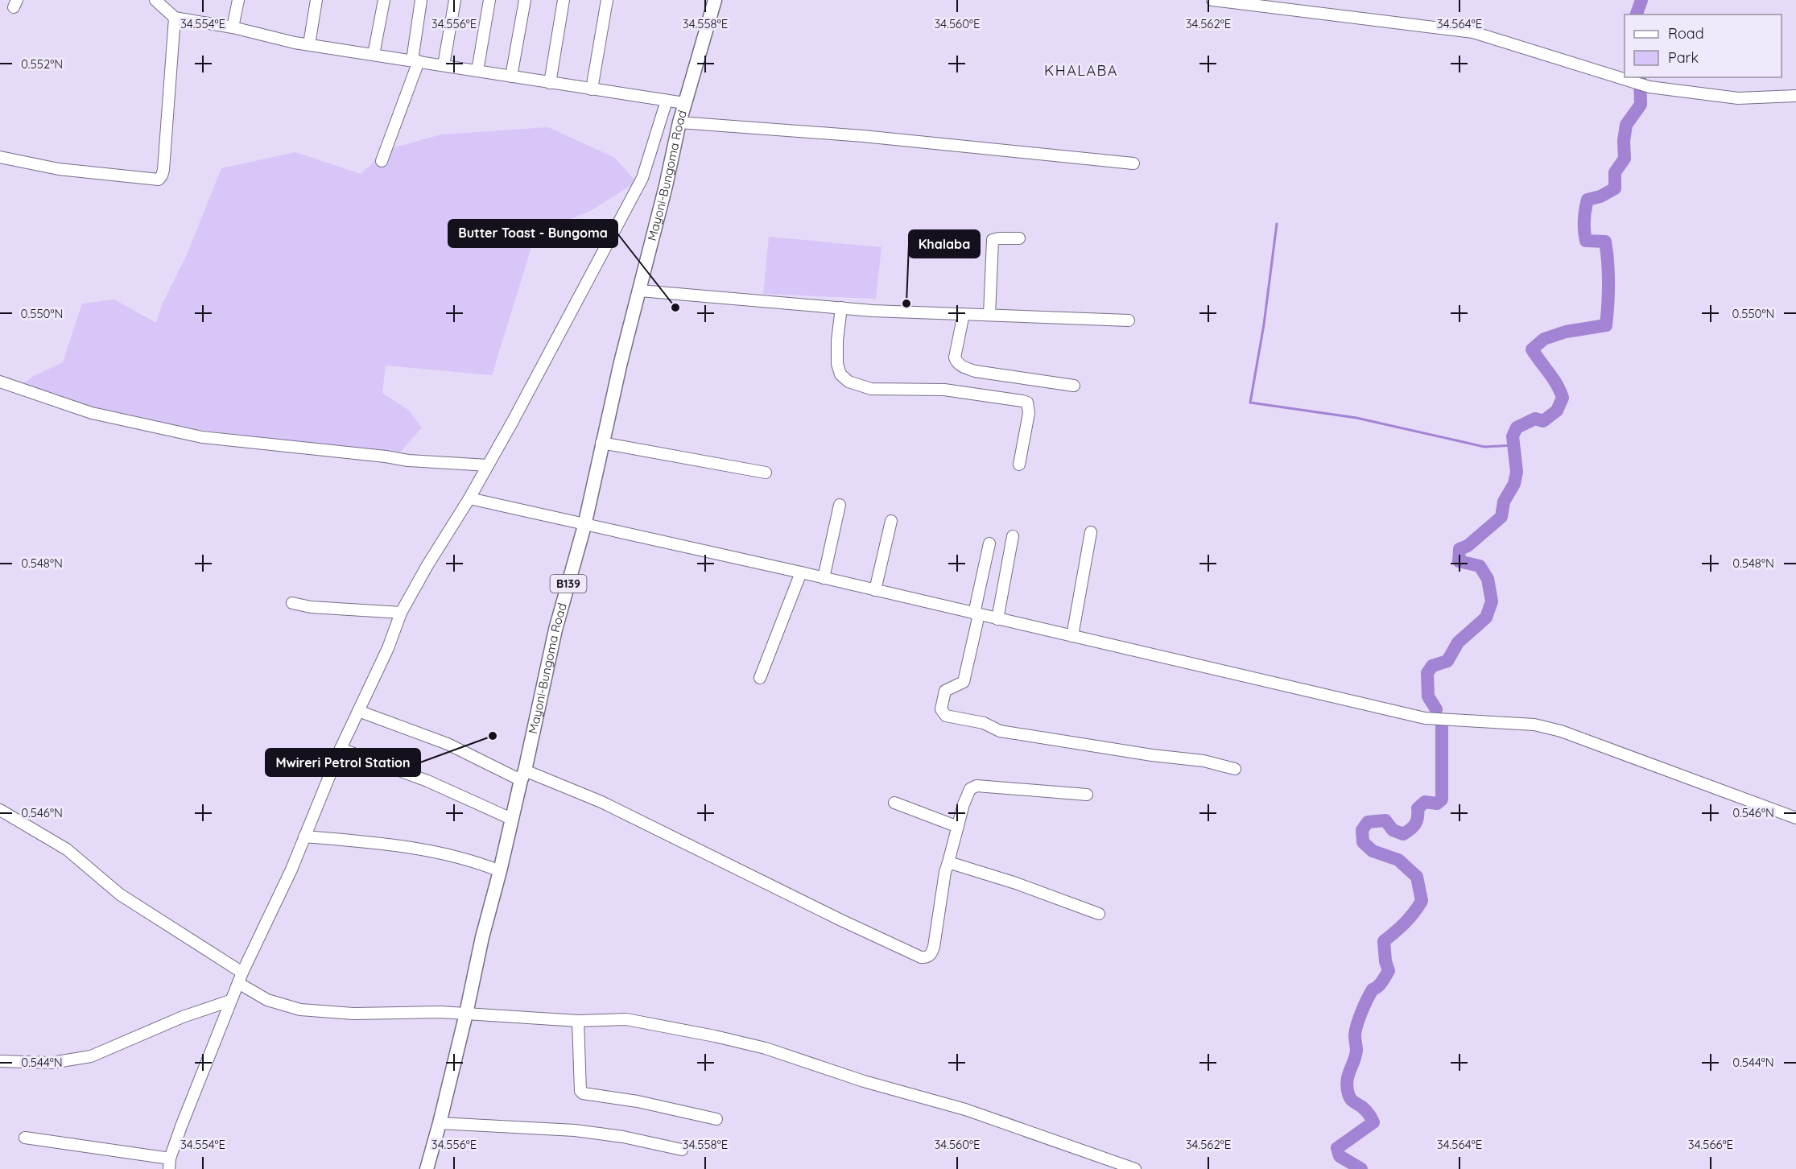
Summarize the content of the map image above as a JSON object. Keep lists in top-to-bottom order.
{
  "streets": {
    "main road": ["Mayoni-Bungoma Road", "B139"]
  },
  "districts": ["KHALABA"],
  "places": ["Khalaba", "Butter Toast - Bungoma", "Mwireri Petrol Station"],
  "legend": ["Road", "Park"],
  "coordinates": [
    "34.554°E",
    "34.556°E",
    "34.558°E",
    "34.560°E",
    "34.562°E",
    "34.564°E",
    "0.552°N",
    "0.550°N",
    "0.548°N",
    "0.546°N",
    "0.544°N",
    "34.566°E"
  ]
}
